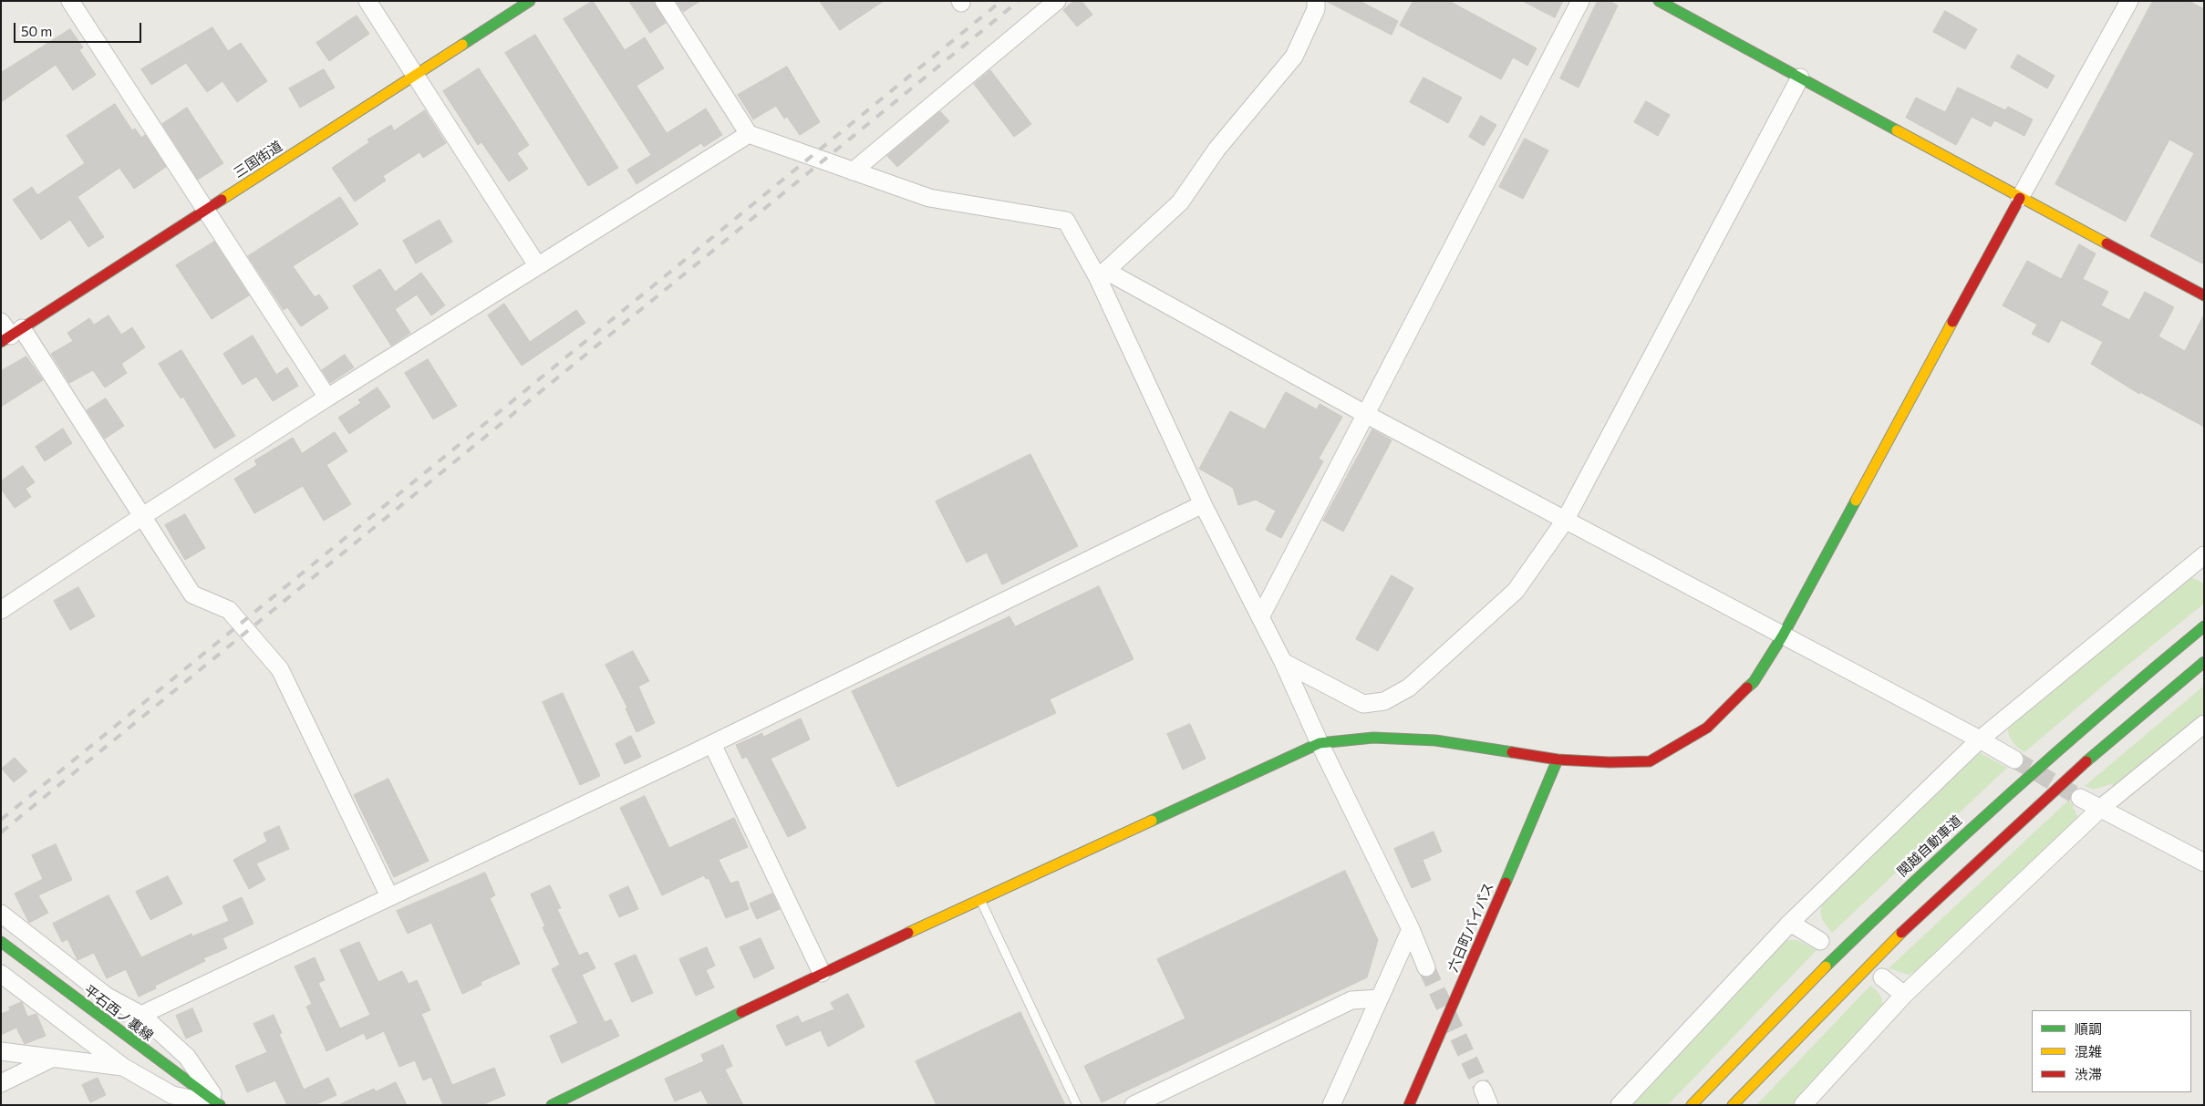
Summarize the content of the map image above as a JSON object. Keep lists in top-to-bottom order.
{
  "streets": {
    "main road": [
      "三国街道",
      "関越自動車道",
      "六日町バイパス",
      "平石西ノ裏線"
    ]
  },
  "legend": ["順調", "混雑", "渋滞"],
  "scale_bar": "50 m"
}
